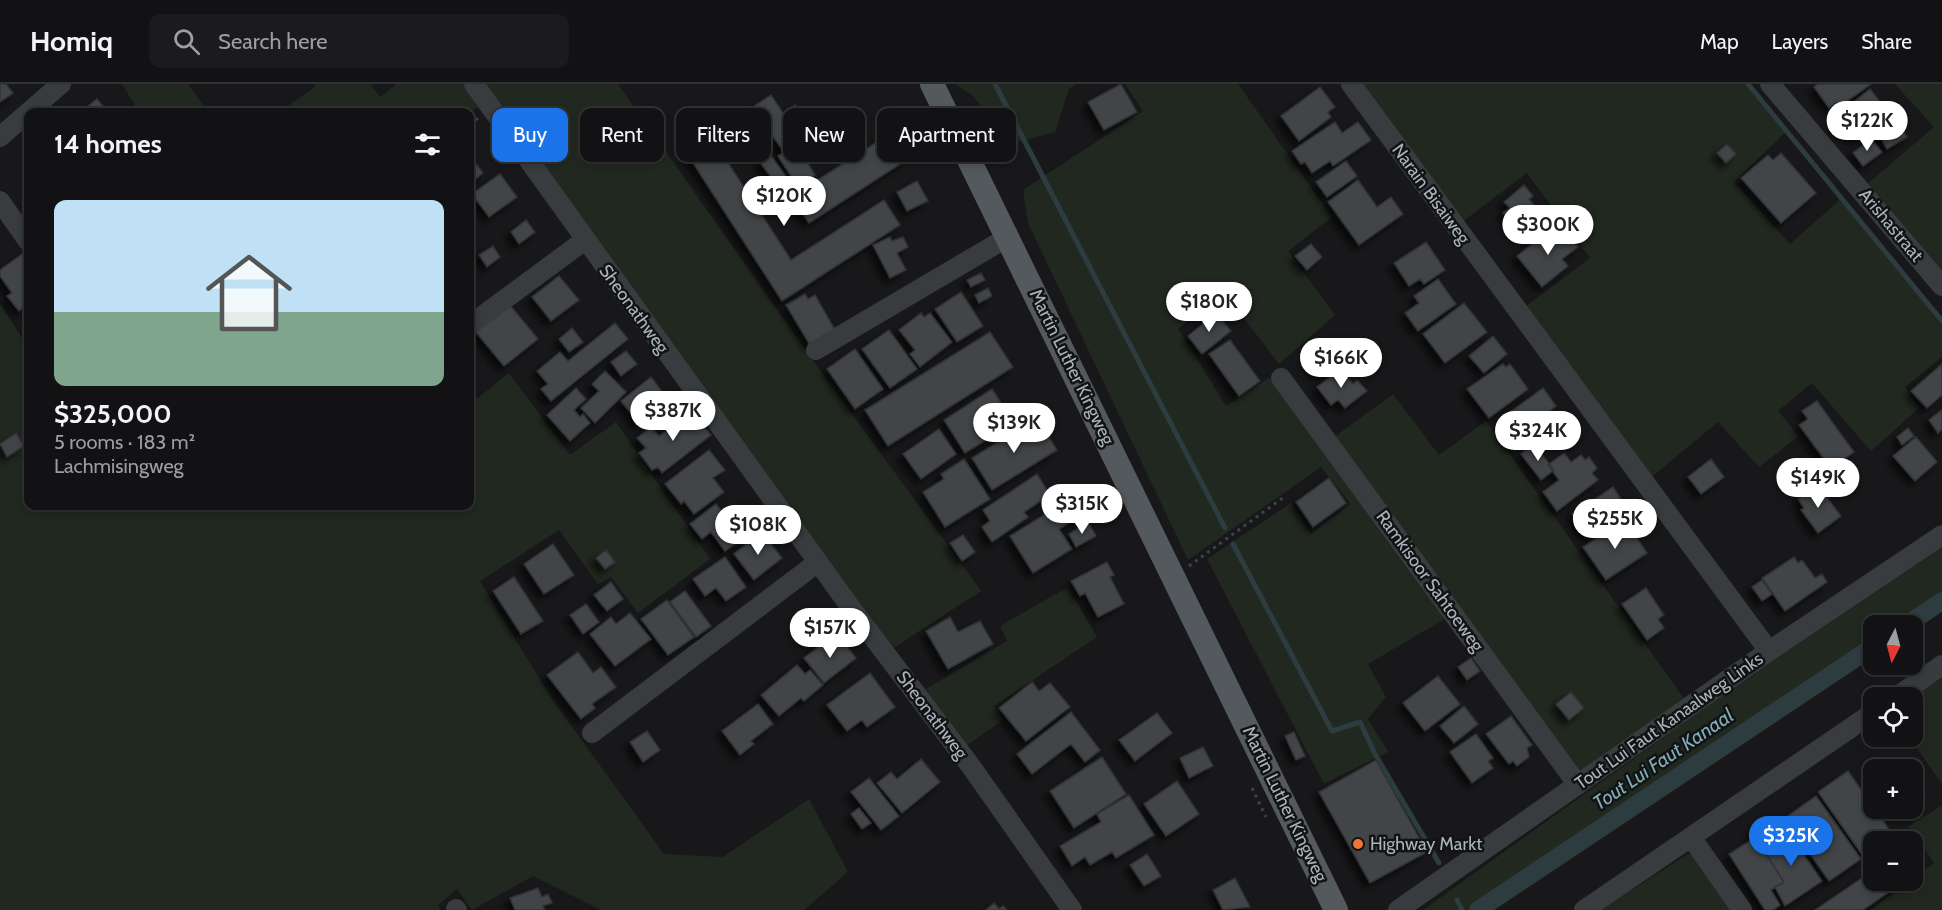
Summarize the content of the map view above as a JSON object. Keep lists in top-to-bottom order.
{
  "streets": {
    "main road": ["Martin Luther Kingweg"],
    "street": [
      "Narain Bisaiweg",
      "Arishastraat",
      "Sheonathweg",
      "Ramkisoor Sahtoeweg",
      "Tout Lui Faut Kanaalweg Links"
    ]
  },
  "crossings": [
    ["Narain Bisaiweg", "Tout Lui Faut Kanaalweg Links"],
    ["Ramkisoor Sahtoeweg", "Tout Lui Faut Kanaalweg Links"]
  ],
  "water": ["Tout Lui Faut Kanaal"],
  "places": ["Highway Markt"],
  "north": "bottom",
  "page": {
    "header": "Homiq",
    "search": "Search here",
    "nav": ["Map", "Layers", "Share"],
    "price": [
      "$122K",
      "$120K",
      "$300K",
      "$180K",
      "$166K",
      "$387K",
      "$139K",
      "$324K",
      "$149K",
      "$315K",
      "$255K",
      "$108K",
      "$157K",
      "$325K"
    ],
    "chip": [
      "Buy",
      "Rent",
      "Filters",
      "New",
      "Apartment"
    ],
    "heading": "14 homes",
    "list": [
      {
        "name": "$325,000",
        "note": "5 rooms · 183 m² · Lachmisingweg"
      }
    ],
    "map_buttons": ["+", "−"]
  }
}
